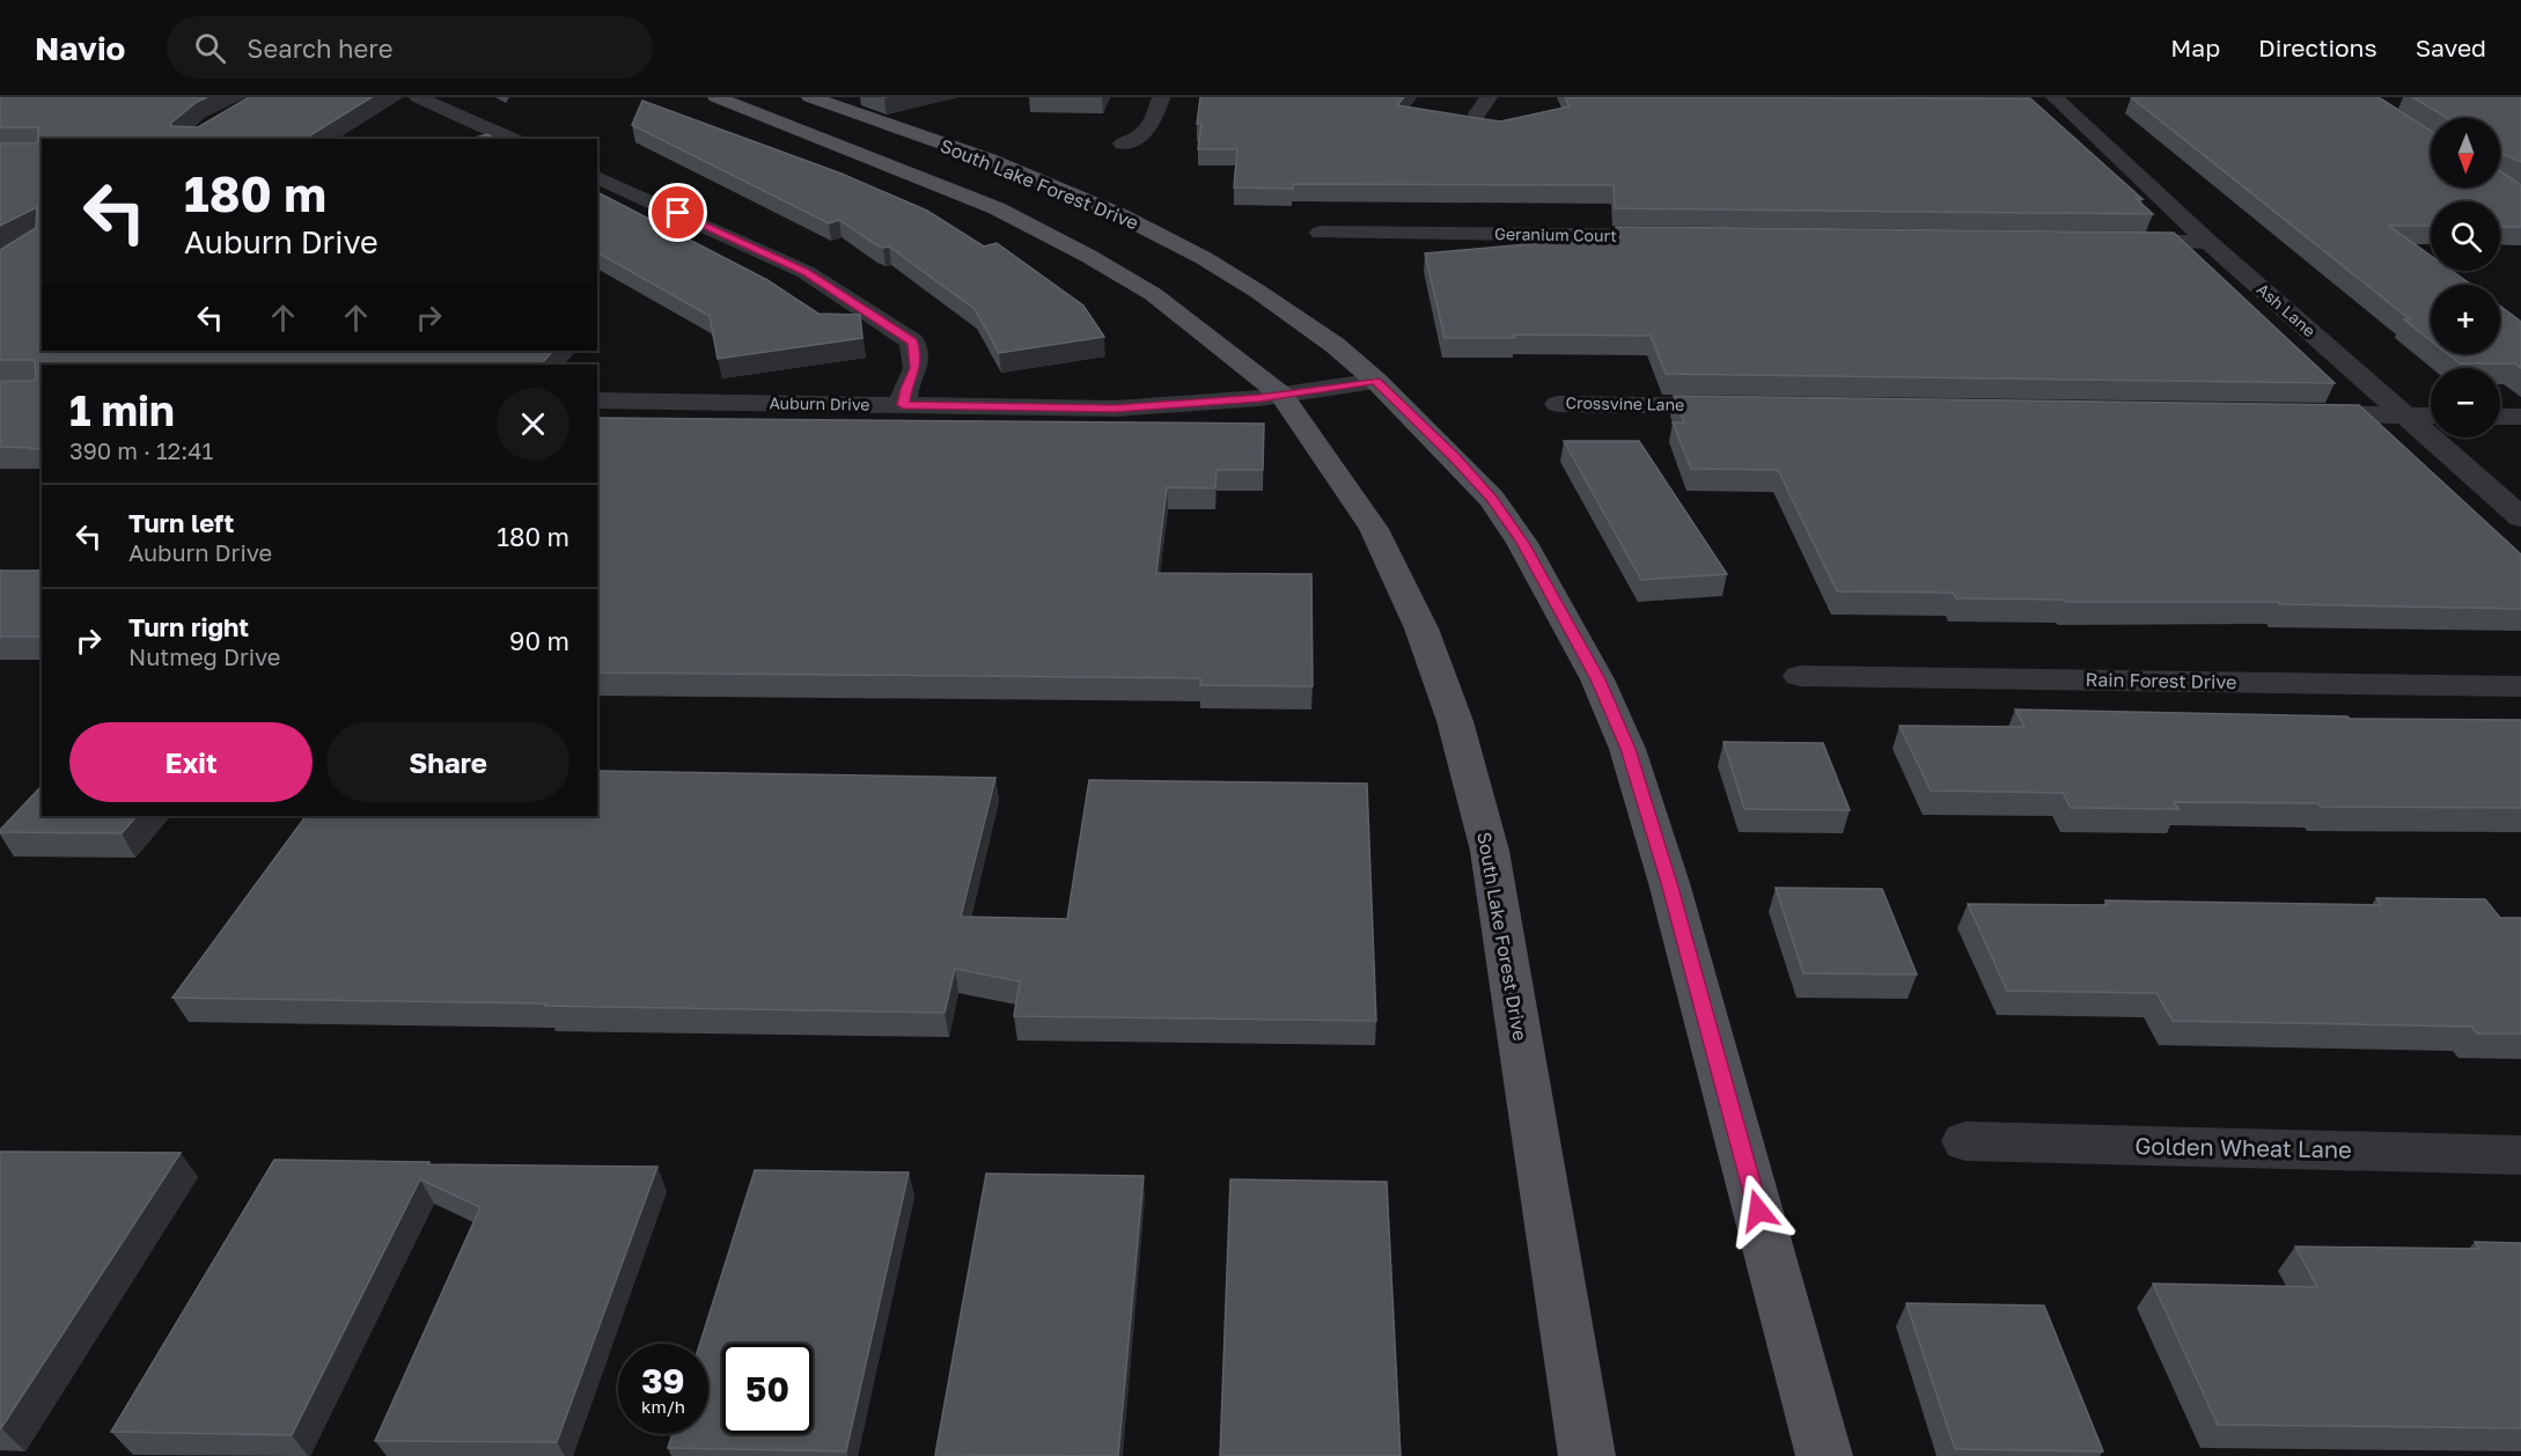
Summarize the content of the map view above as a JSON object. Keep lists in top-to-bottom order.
{
  "streets": {
    "main road": ["South Lake Forest Drive"],
    "street": [
      "Geranium Court",
      "Ash Lane",
      "Auburn Drive",
      "Crossvine Lane",
      "Rain Forest Drive",
      "Golden Wheat Lane"
    ]
  },
  "crossings": [
    ["South Lake Forest Drive", "Auburn Drive"]
  ],
  "north": "bottom",
  "page": {
    "header": "Navio",
    "search": "Search here",
    "nav": ["Map", "Directions", "Saved"],
    "map_buttons": ["+", "−"],
    "turn": ["180 m", "Auburn Drive"],
    "heading": ["1 min", "390 m · 12:41"],
    "list": [
      {
        "name": "Turn left",
        "note": "Auburn Drive",
        "value": "180 m"
      },
      {
        "name": "Turn right",
        "note": "Nutmeg Drive",
        "value": "90 m"
      }
    ],
    "buttons": ["Exit", "Share"],
    "speed": "39 km/h",
    "limit": "50"
  }
}
